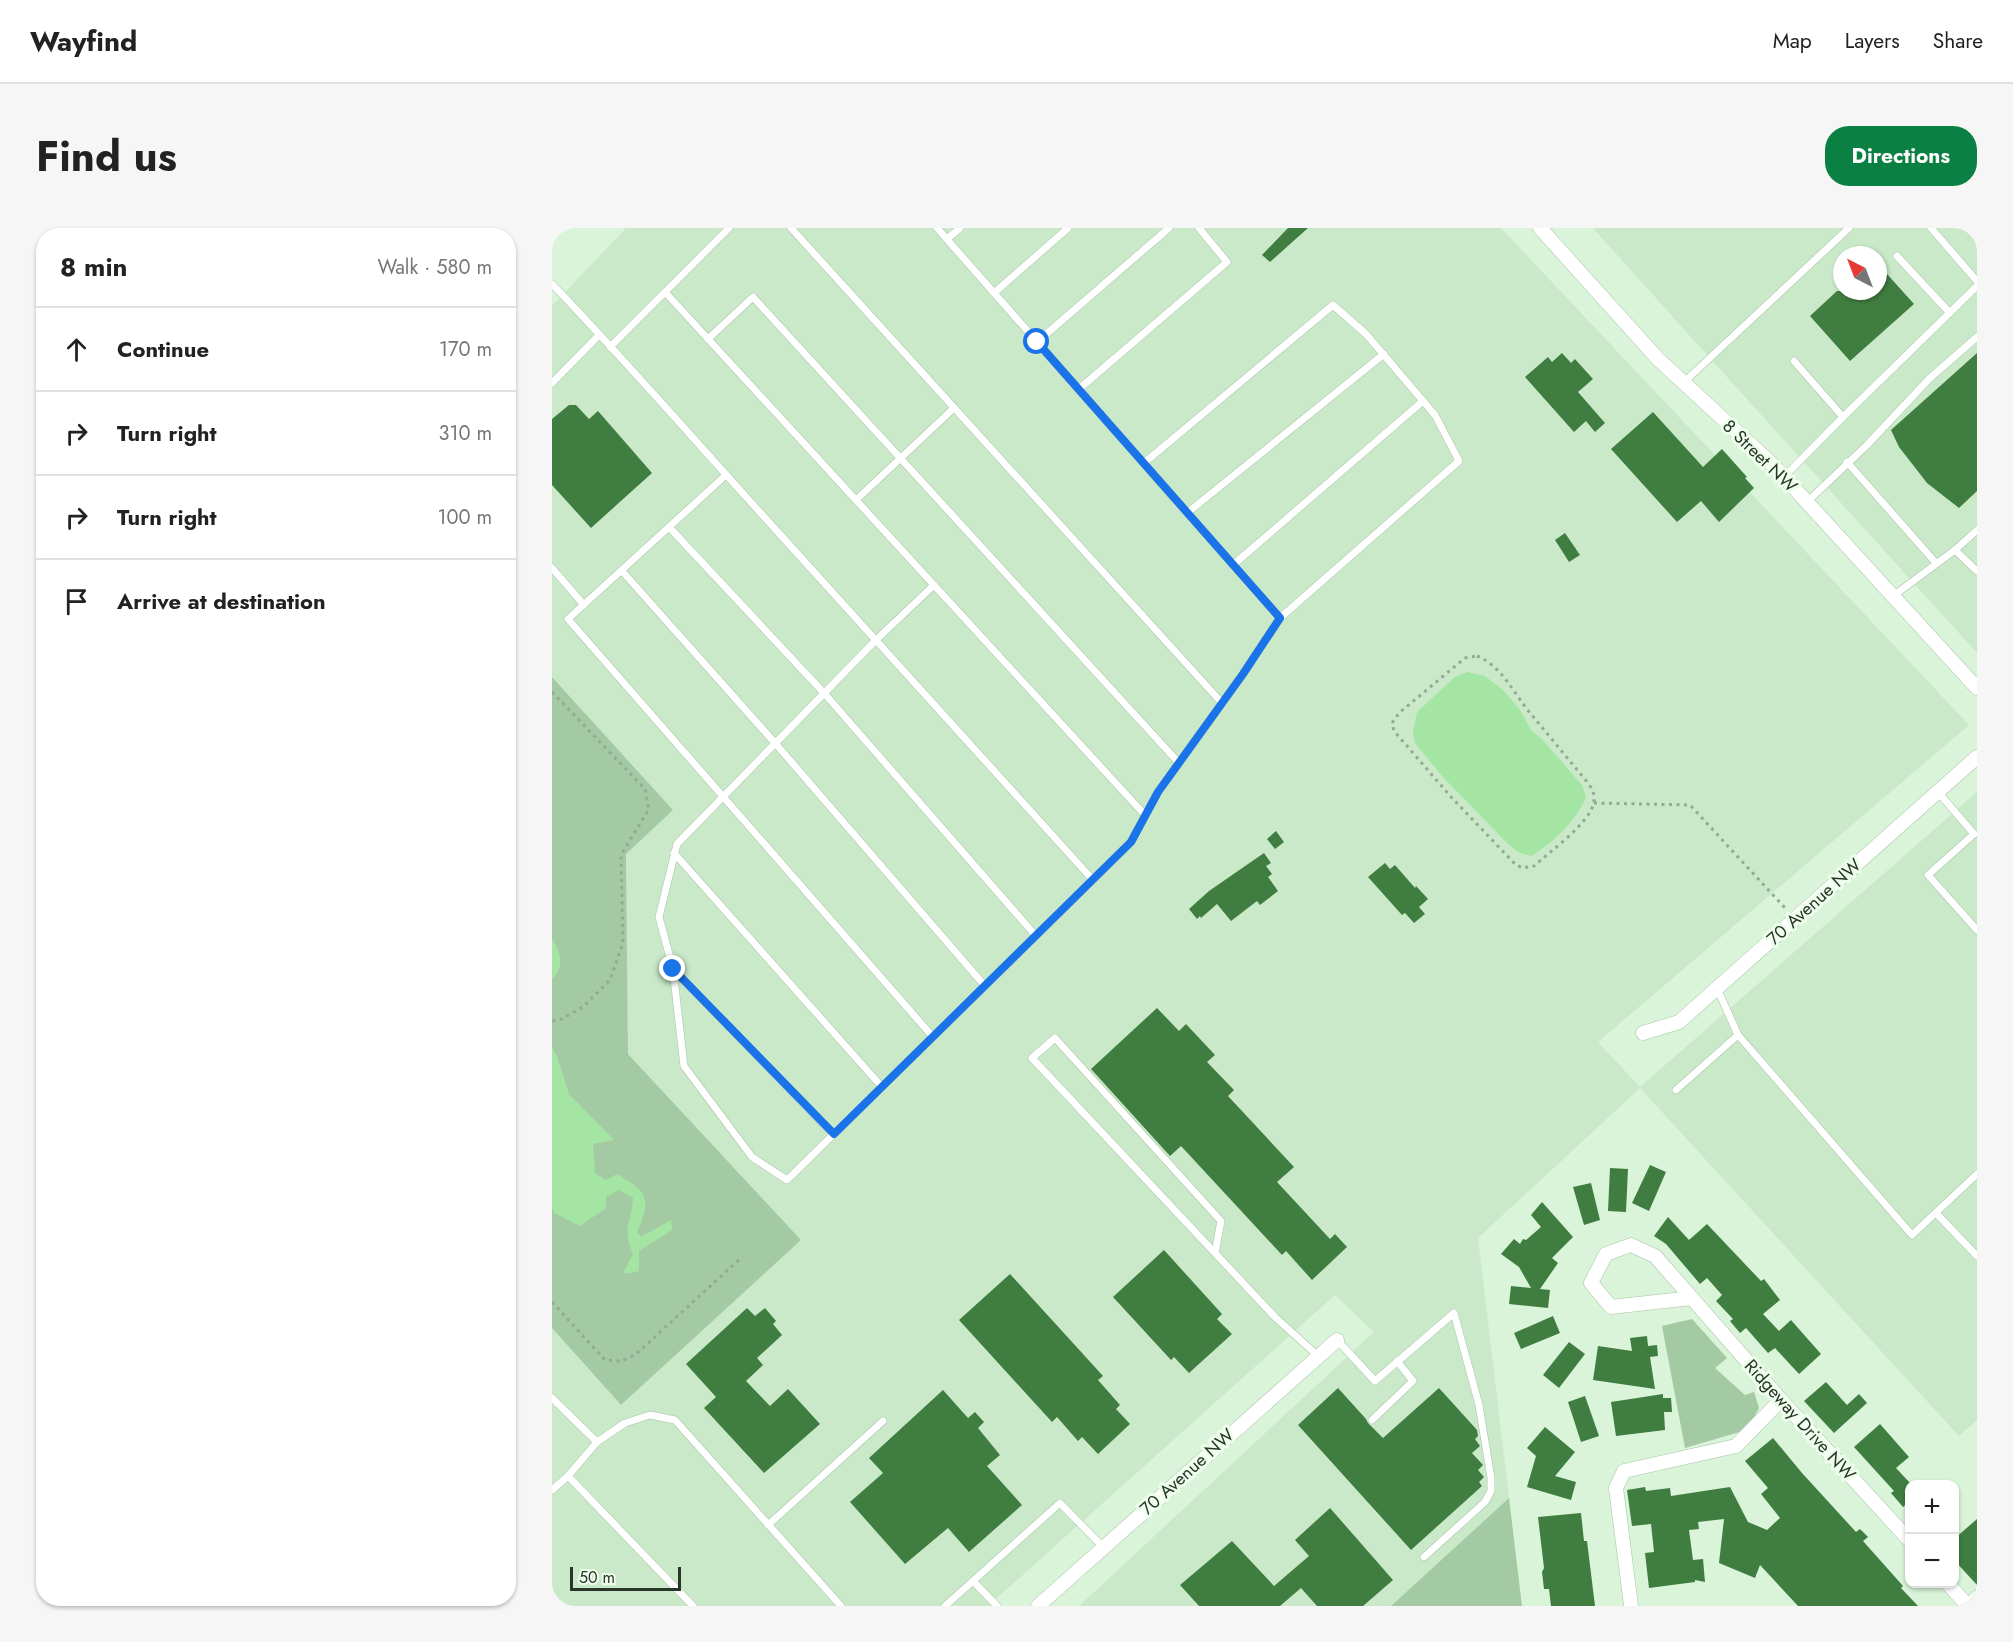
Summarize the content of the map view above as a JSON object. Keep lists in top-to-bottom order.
{
  "streets": {
    "street": ["8 Street NW", "70 Avenue NW", "Ridgeway Drive NW"]
  },
  "scale_bar": "50 m",
  "north": "top left",
  "page": {
    "header": "Wayfind",
    "nav": ["Map", "Layers", "Share"],
    "title": "Find us",
    "buttons": "Directions",
    "heading": ["8 min", "Walk · 580 m"],
    "list": [
      ["Continue", "170 m"],
      ["Turn right", "310 m"],
      ["Turn right", "100 m"],
      "Arrive at destination"
    ],
    "map_buttons": ["+", "−"],
    "scale": "50 m"
  }
}
